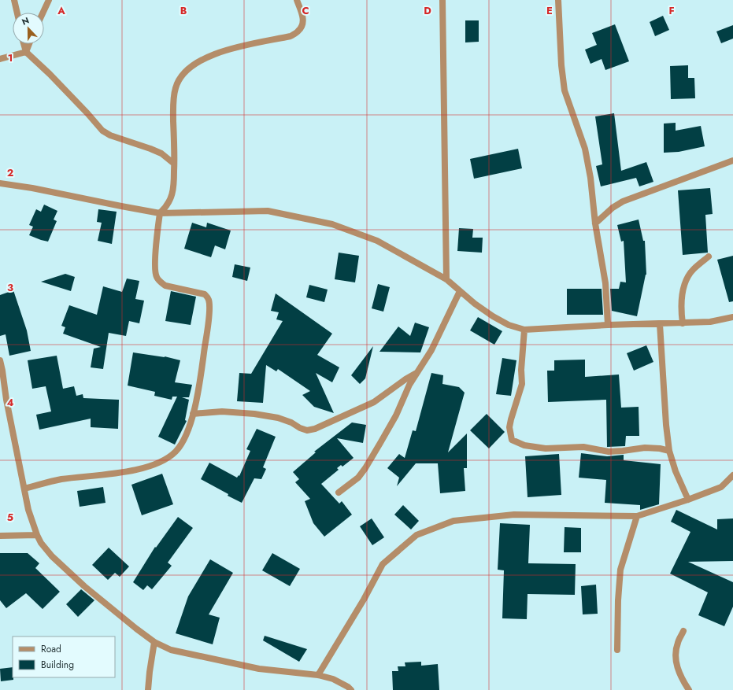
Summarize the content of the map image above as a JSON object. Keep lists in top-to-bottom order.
{
  "legend": ["Road", "Building"],
  "north": "top",
  "grid": {
    "columns": [
      "A",
      "B",
      "C",
      "D",
      "E",
      "F"
    ],
    "rows": [
      "1",
      "2",
      "3",
      "4",
      "5"
    ]
  }
}
